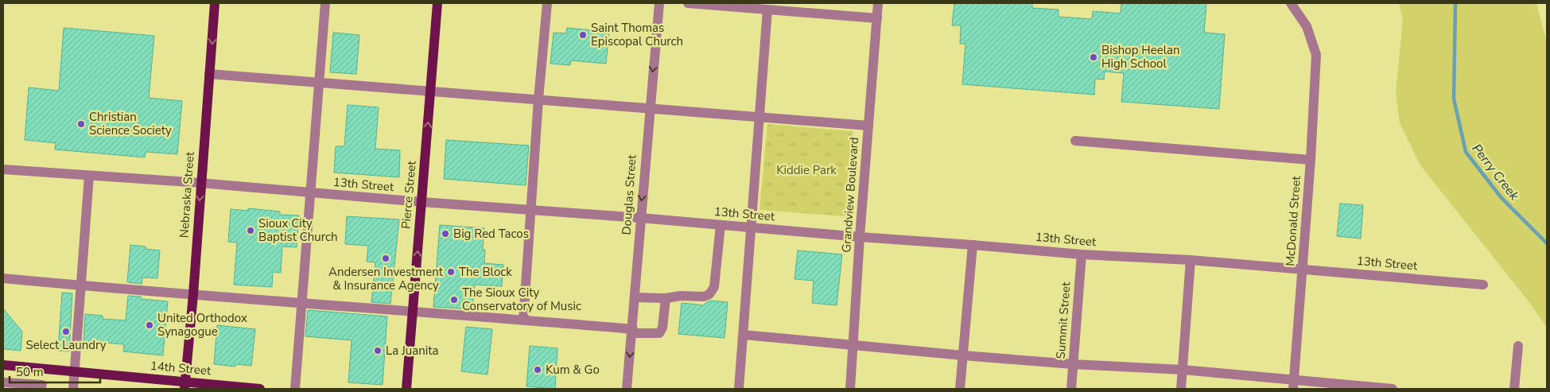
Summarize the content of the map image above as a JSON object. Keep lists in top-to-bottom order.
{
  "streets": {
    "main road": ["Nebraska Street", "Pierce Street", "14th Street"],
    "street": [
      "13th Street",
      "Douglas Street",
      "Grandview Boulevard",
      "McDonald Street",
      "Summit Street"
    ]
  },
  "crossings": [
    ["13th Street", "Nebraska Street"],
    ["13th Street", "Pierce Street"],
    ["13th Street", "Douglas Street"],
    ["13th Street", "Grandview Boulevard"],
    ["13th Street", "McDonald Street"],
    ["13th Street", "Summit Street"],
    ["Nebraska Street", "14th Street"]
  ],
  "one_way": ["Nebraska Street", "Pierce Street", "Douglas Street"],
  "water": ["Perry Creek"],
  "parks": ["Kiddie Park"],
  "places": [
    "Saint Thomas Episcopal Church",
    "Bishop Heelan High School",
    "Christian Science Society",
    "Sioux City Baptist Church",
    "Big Red Tacos",
    "Andersen Investment & Insurance Agency",
    "The Block",
    "The Sioux City Conservatory of Music",
    "United Orthodox Synagogue",
    "Select Laundry",
    "La Juanita",
    "Kum & Go"
  ],
  "scale_bar": "50 m"
}
